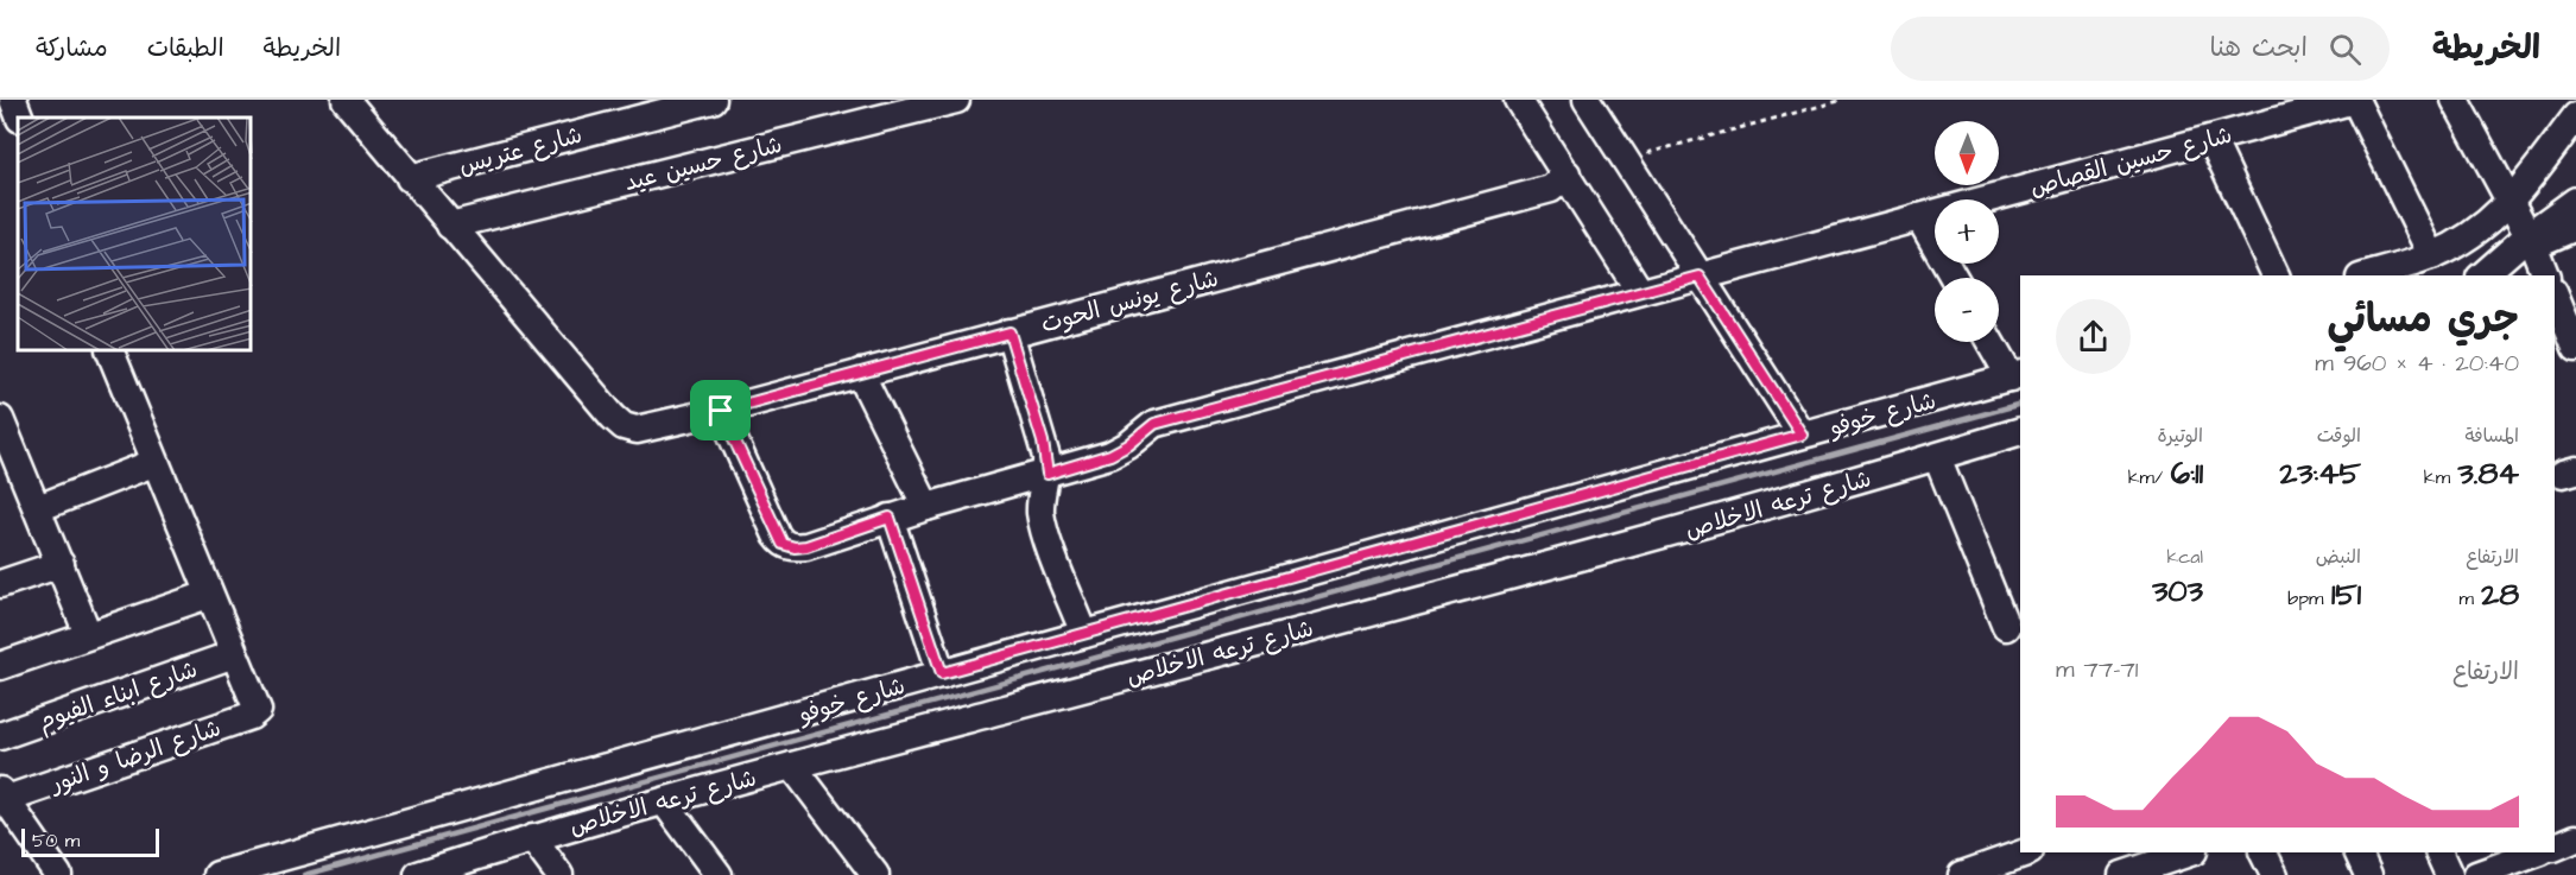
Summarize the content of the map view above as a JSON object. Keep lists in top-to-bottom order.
{
  "streets": {
    "street": [
      "شارع عتريس",
      "شارع حسين القصاص",
      "شارع حسين عيد",
      "شارع يونس الحوت",
      "شارع خوفو",
      "شارع ترعه الاخلاص",
      "شارع ابناء الفيوم",
      "شارع الرضا و النور"
    ]
  },
  "crossings": [
    ["شارع حسين القصاص", "شارع يونس الحوت"],
    ["شارع حسين عيد", "شارع يونس الحوت"],
    ["شارع ابناء الفيوم", "شارع الرضا و النور"]
  ],
  "scale_bar": "50 m",
  "north": "bottom",
  "page": {
    "header": "الخريطة",
    "search": "ابحث هنا",
    "nav": ["الخريطة", "الطبقات", "مشاركة"],
    "map_buttons": ["+", "−"],
    "heading": ["جري مسائي", "20:40 · 4 × 960 m"],
    "stats": [
      ["المسافة", "3.84 km"],
      ["الوقت", "23:45"],
      ["الوتيرة", "6:11 /km"],
      ["الارتفاع", "28 m"],
      ["النبض", "151 bpm"],
      ["kcal", "303"]
    ],
    "chart": ["الارتفاع", "71–77 m"],
    "scale": "50 m"
  }
}
